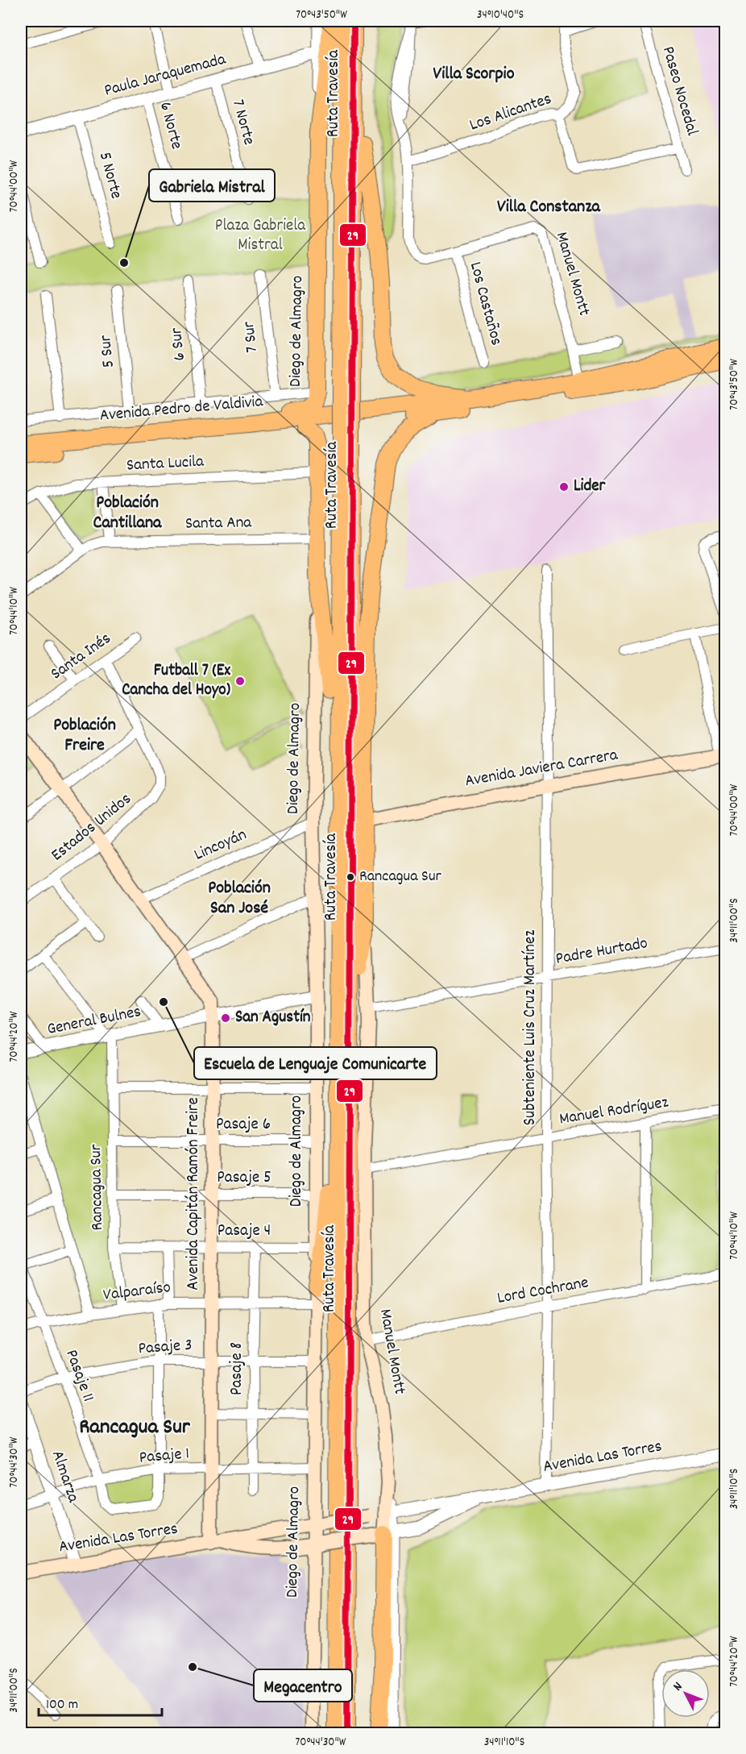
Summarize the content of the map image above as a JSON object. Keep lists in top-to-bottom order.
{
  "streets": {
    "main road": [
      "Ruta Travesía",
      "Manuel Montt",
      "Diego de Almagro",
      "Avenida Pedro de Valdivia",
      "Avenida Javiera Carrera",
      "Avenida Capitán Ramón Freire",
      "Avenida Las Torres"
    ],
    "street": [
      "Paula Jaraquemada",
      "Paseo Nocedal",
      "Los Alicantes",
      "7 Norte",
      "6 Norte",
      "5 Norte",
      "Los Castaños",
      "7 Sur",
      "6 Sur",
      "5 Sur",
      "Santa Lucila",
      "Santa Ana",
      "Santa Inés",
      "Estados Unidos",
      "Lincoyán",
      "Padre Hurtado",
      "General Bulnes",
      "Subteniente Luis Cruz Martínez",
      "Manuel Rodríguez",
      "Pasaje 6",
      "Pasaje 5",
      "Rancagua Sur",
      "Pasaje 4",
      "Lord Cochrane",
      "Valparaíso",
      "Pasaje 3",
      "Pasaje 8",
      "Pasaje 11",
      "Pasaje 1",
      "Almarza"
    ]
  },
  "crossings": [
    ["Paula Jaraquemada", "7 Norte"],
    ["Paula Jaraquemada", "6 Norte"],
    ["Paula Jaraquemada", "5 Norte"],
    ["Paula Jaraquemada", "Diego de Almagro"],
    ["Los Alicantes", "Manuel Montt"],
    ["Manuel Montt", "Los Castaños"],
    ["Manuel Montt", "Avenida Javiera Carrera"],
    ["Manuel Montt", "Padre Hurtado"],
    ["Manuel Montt", "Manuel Rodríguez"],
    ["Manuel Montt", "Lord Cochrane"],
    ["Manuel Montt", "Avenida Las Torres"],
    ["Diego de Almagro", "Avenida Pedro de Valdivia"],
    ["Diego de Almagro", "Santa Lucila"],
    ["Diego de Almagro", "Santa Ana"],
    ["Diego de Almagro", "Lincoyán"],
    ["Diego de Almagro", "General Bulnes"],
    ["Diego de Almagro", "Pasaje 6"],
    ["Diego de Almagro", "Pasaje 5"],
    ["Diego de Almagro", "Pasaje 4"],
    ["Diego de Almagro", "Valparaíso"],
    ["Diego de Almagro", "Pasaje 3"],
    ["Diego de Almagro", "Pasaje 1"],
    ["Diego de Almagro", "Avenida Las Torres"],
    ["Santa Inés", "Estados Unidos"],
    ["Avenida Javiera Carrera", "Subteniente Luis Cruz Martínez"],
    ["Estados Unidos", "Avenida Capitán Ramón Freire"],
    ["Lincoyán", "Avenida Capitán Ramón Freire"],
    ["Padre Hurtado", "Subteniente Luis Cruz Martínez"],
    ["General Bulnes", "Rancagua Sur"],
    ["General Bulnes", "Avenida Capitán Ramón Freire"],
    ["Subteniente Luis Cruz Martínez", "Manuel Rodríguez"],
    ["Subteniente Luis Cruz Martínez", "Lord Cochrane"],
    ["Subteniente Luis Cruz Martínez", "Avenida Las Torres"],
    ["Pasaje 6", "Rancagua Sur"],
    ["Pasaje 6", "Avenida Capitán Ramón Freire"],
    ["Pasaje 5", "Rancagua Sur"],
    ["Pasaje 5", "Avenida Capitán Ramón Freire"],
    ["Rancagua Sur", "Pasaje 4"],
    ["Rancagua Sur", "Valparaíso"],
    ["Avenida Capitán Ramón Freire", "Pasaje 4"],
    ["Avenida Capitán Ramón Freire", "Valparaíso"],
    ["Avenida Capitán Ramón Freire", "Pasaje 3"],
    ["Avenida Capitán Ramón Freire", "Pasaje 1"],
    ["Avenida Capitán Ramón Freire", "Avenida Las Torres"],
    ["Pasaje 4", "Pasaje 8"],
    ["Valparaíso", "Pasaje 8"],
    ["Valparaíso", "Pasaje 11"],
    ["Pasaje 3", "Pasaje 8"],
    ["Pasaje 3", "Pasaje 11"],
    ["Pasaje 8", "Pasaje 1"],
    ["Pasaje 11", "Pasaje 1"],
    ["Pasaje 1", "Almarza"],
    ["Avenida Las Torres", "Almarza"]
  ],
  "districts": [
    "Villa Scorpio",
    "Villa Constanza",
    "Población Cantillana",
    "Población Freire",
    "Población San José",
    "Rancagua Sur"
  ],
  "parks": ["Plaza Gabriela Mistral"],
  "places": [
    "Gabriela Mistral",
    "Lider",
    "Futball 7 (Ex Cancha del Hoyo)",
    "Rancagua Sur",
    "Escuela de Lenguaje Comunicarte",
    "San Agustín",
    "Megacentro"
  ],
  "lines": ["transit line 29"],
  "scale_bar": "100 m",
  "north": "top left",
  "coordinates": [
    "70°43'50\"W",
    "34°10'40\"S",
    "70°44'00\"W",
    "70°44'10\"W",
    "34°11'00\"S",
    "70°44'20\"W",
    "70°44'30\"W",
    "34°11'10\"S"
  ]
}
